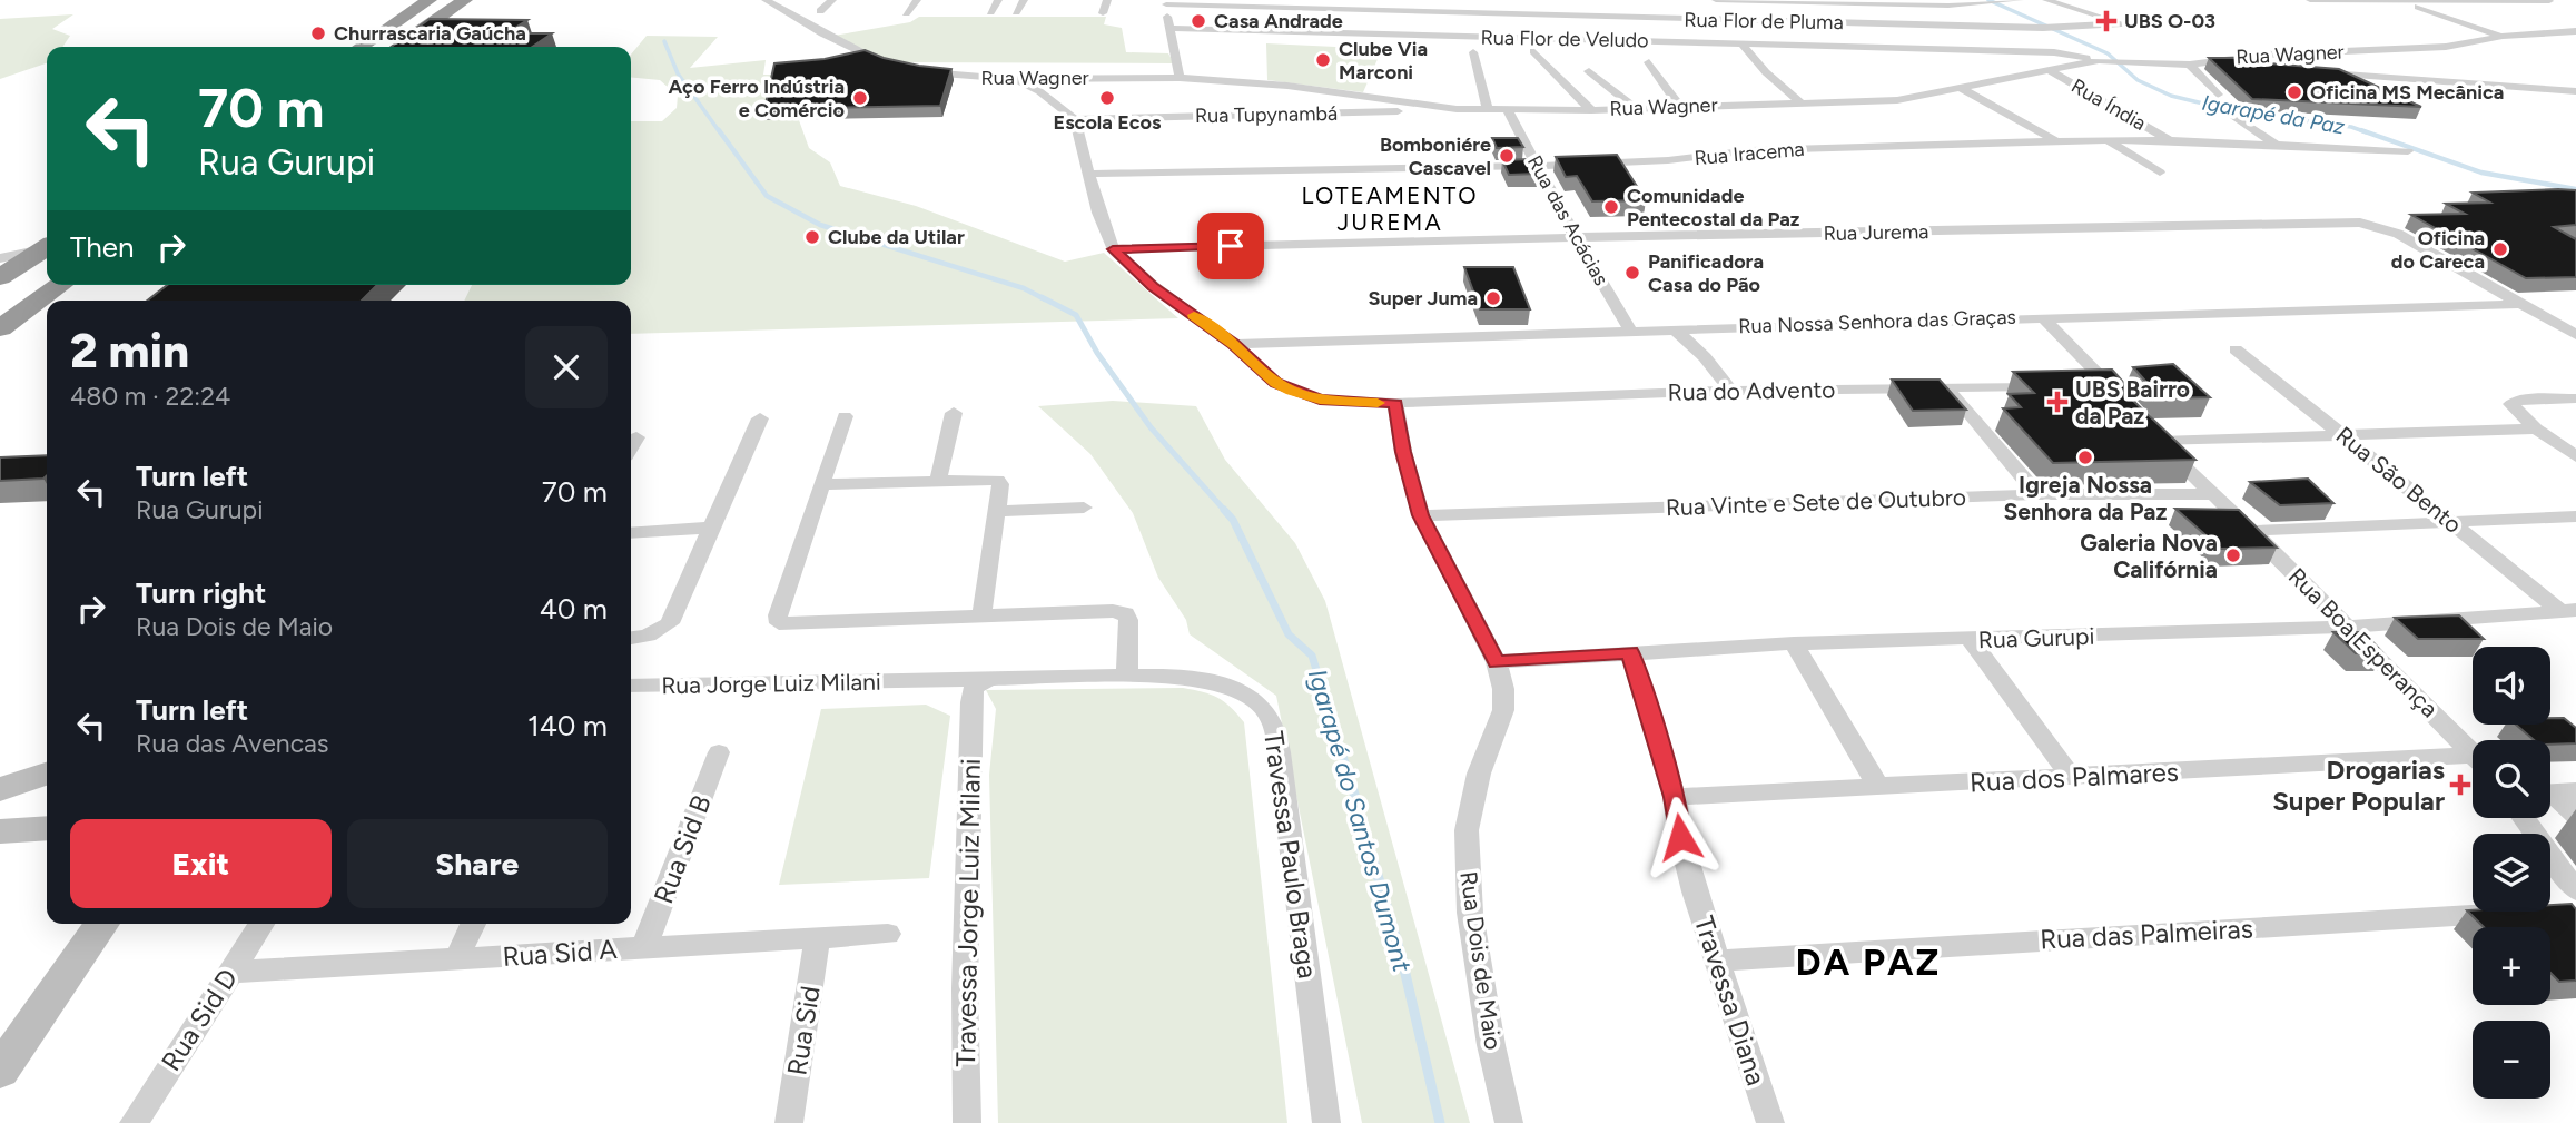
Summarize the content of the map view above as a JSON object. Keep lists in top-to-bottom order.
{
  "streets": {
    "street": [
      "Rua Flor de Pluma",
      "Rua Flor de Veludo",
      "Rua Wagner",
      "Rua Índia",
      "Rua Tupynambá",
      "Rua Iracema",
      "Rua das Acácias",
      "Rua Jurema",
      "Rua Nossa Senhora das Graças",
      "Rua do Advento",
      "Rua São Bento",
      "Rua Vinte e Sete de Outubro",
      "Rua Gurupi",
      "Rua Boa Esperança",
      "Rua Jorge Luiz Milani",
      "Rua dos Palmares",
      "Rua Sid B",
      "Travessa Paulo Braga",
      "Travessa Jorge Luiz Milani",
      "Rua das Palmeiras",
      "Rua Sid A",
      "Rua Dois de Maio",
      "Travessa Diana",
      "Rua Sid D",
      "Rua Sid"
    ]
  },
  "crossings": [
    ["Rua Flor de Veludo", "Rua Wagner"],
    ["Rua Wagner", "Rua Índia"],
    ["Rua Wagner", "Rua Tupynambá"],
    ["Rua Wagner", "Rua das Acácias"],
    ["Rua Índia", "Rua Iracema"],
    ["Rua Iracema", "Rua das Acácias"],
    ["Rua das Acácias", "Rua Jurema"],
    ["Rua das Acácias", "Rua Nossa Senhora das Graças"],
    ["Rua Jurema", "Rua Nossa Senhora das Graças"],
    ["Rua Jurema", "Rua do Advento"],
    ["Rua Nossa Senhora das Graças", "Rua do Advento"],
    ["Rua do Advento", "Rua Dois de Maio"],
    ["Rua São Bento", "Rua Gurupi"],
    ["Rua São Bento", "Rua Boa Esperança"],
    ["Rua Vinte e Sete de Outubro", "Rua Boa Esperança"],
    ["Rua Vinte e Sete de Outubro", "Rua Dois de Maio"],
    ["Rua Gurupi", "Rua Boa Esperança"],
    ["Rua Gurupi", "Rua Dois de Maio"],
    ["Rua Gurupi", "Travessa Diana"],
    ["Rua Jorge Luiz Milani", "Travessa Paulo Braga"],
    ["Rua dos Palmares", "Travessa Diana"],
    ["Rua Sid B", "Rua Sid A"],
    ["Rua das Palmeiras", "Travessa Diana"],
    ["Rua Sid A", "Rua Sid D"],
    ["Rua Sid A", "Rua Sid"]
  ],
  "districts": ["LOTEAMENTO JUREMA", "DA PAZ"],
  "water": ["Igarapé da Paz", "Igarapé do Santos Dumont"],
  "places": {
    "other": [
      "Casa Andrade",
      "Churrascaria Gaúcha",
      "Clube Via Marconi",
      "Oficina MS Mecânica",
      "Aço Ferro Indústria e Comércio",
      "Escola Ecos",
      "Bomboniére Cascavel",
      "Comunidade Pentecostal da Paz",
      "Clube da Utilar",
      "Oficina do Careca",
      "Panificadora Casa do Pão",
      "Super Juma",
      "Igreja Nossa Senhora da Paz",
      "Galeria Nova Califórnia"
    ],
    "health": ["UBS O-03", "UBS Bairro da Paz", "Drogarias Super Popular"]
  },
  "page": {
    "turn": ["70 m", "Rua Gurupi"],
    "then": "Then",
    "heading": ["2 min", "480 m · 22:24"],
    "list": [
      {
        "name": "Turn left",
        "note": "Rua Gurupi",
        "value": "70 m"
      },
      {
        "name": "Turn right",
        "note": "Rua Dois de Maio",
        "value": "40 m"
      },
      {
        "name": "Turn left",
        "note": "Rua das Avencas",
        "value": "140 m"
      }
    ],
    "map_buttons": ["+", "−"],
    "buttons": ["Exit", "Share"]
  }
}
